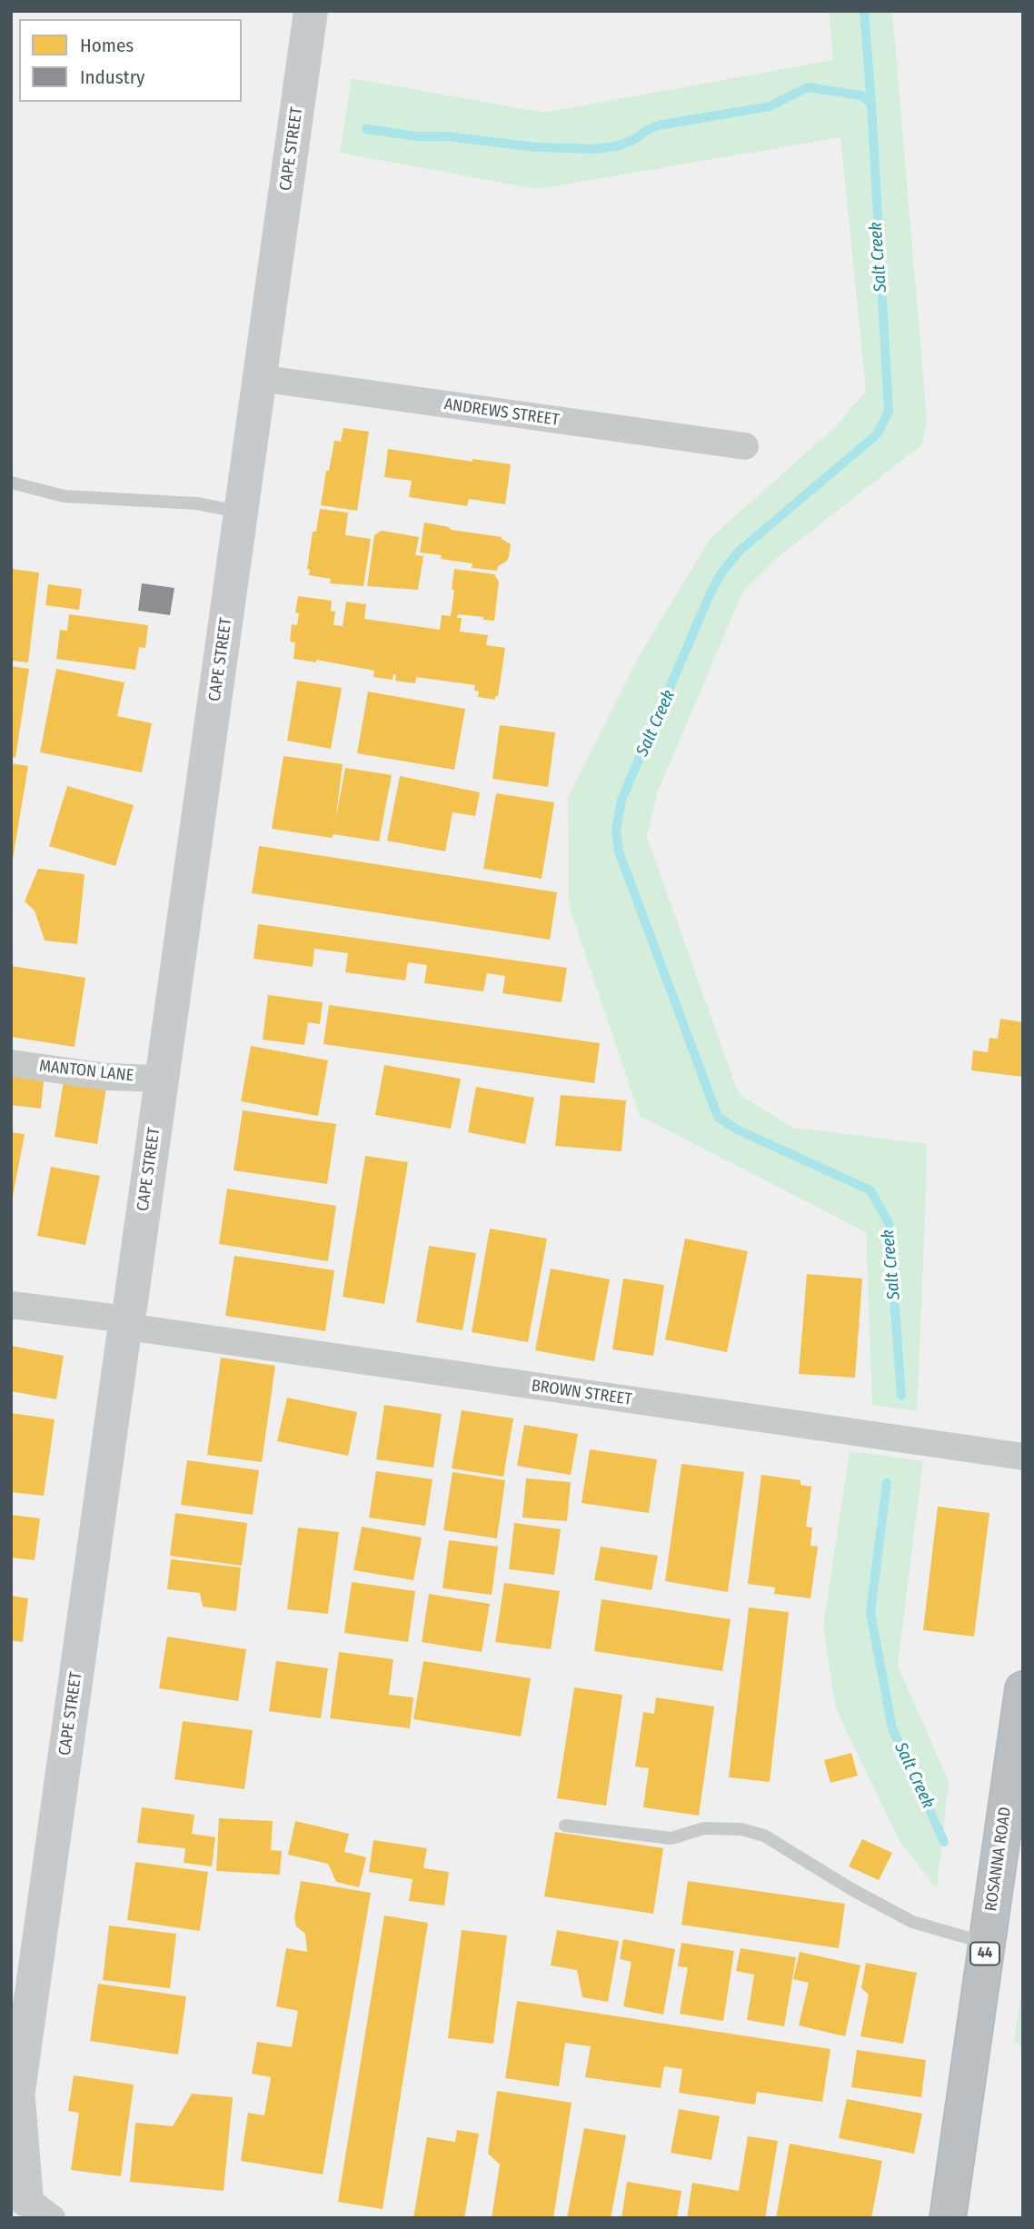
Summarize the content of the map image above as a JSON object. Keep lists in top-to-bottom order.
{
  "streets": {
    "highway": ["ROSANNA ROAD", "44"],
    "street": [
      "CAPE STREET",
      "ANDREWS STREET",
      "MANTON LANE",
      "BROWN STREET"
    ]
  },
  "crossings": [
    ["CAPE STREET", "ANDREWS STREET"],
    ["CAPE STREET", "MANTON LANE"],
    ["CAPE STREET", "BROWN STREET"]
  ],
  "water": ["Salt Creek"],
  "legend": ["Homes", "Industry"]
}
